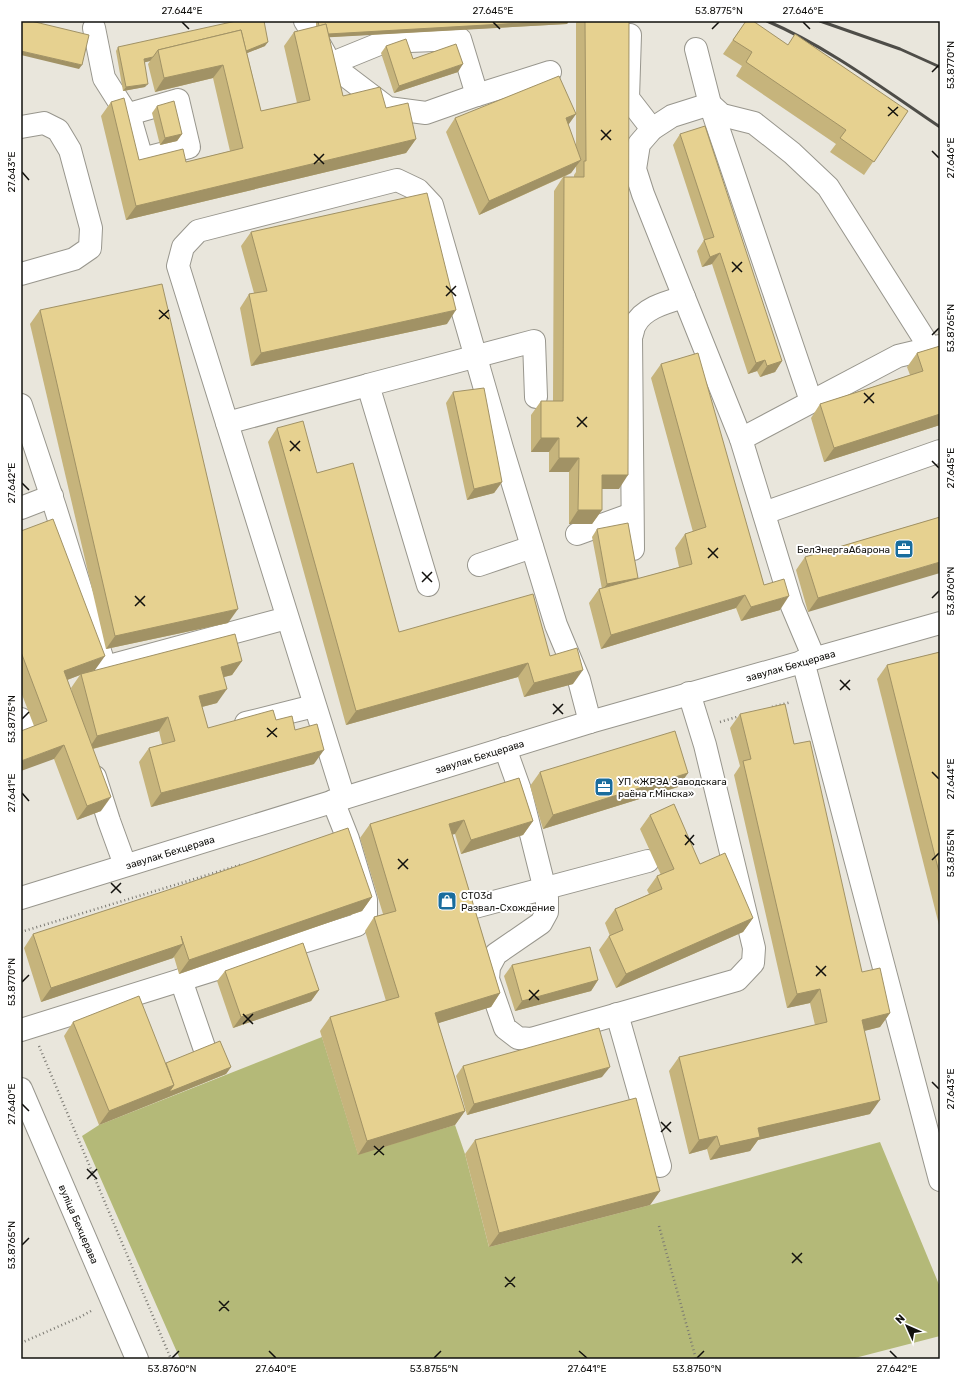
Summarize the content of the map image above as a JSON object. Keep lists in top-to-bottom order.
{
  "streets": {
    "street": ["завулак Бехцерава", "вуліца Бехцерава"]
  },
  "places": {
    "office": ["БелЭнергаАбарона", "УП «ЖРЭА Заводскага раёна г.Мінска»"],
    "shop": ["СТО3d Развал-Схождение"]
  },
  "north": "top left",
  "coordinates": [
    "27.644°E",
    "27.645°E",
    "53.8775°N",
    "27.646°E",
    "53.8770°N",
    "27.643°E",
    "53.8765°N",
    "27.642°E",
    "53.8760°N",
    "27.641°E",
    "53.8755°N",
    "27.640°E",
    "53.8750°N"
  ]
}
